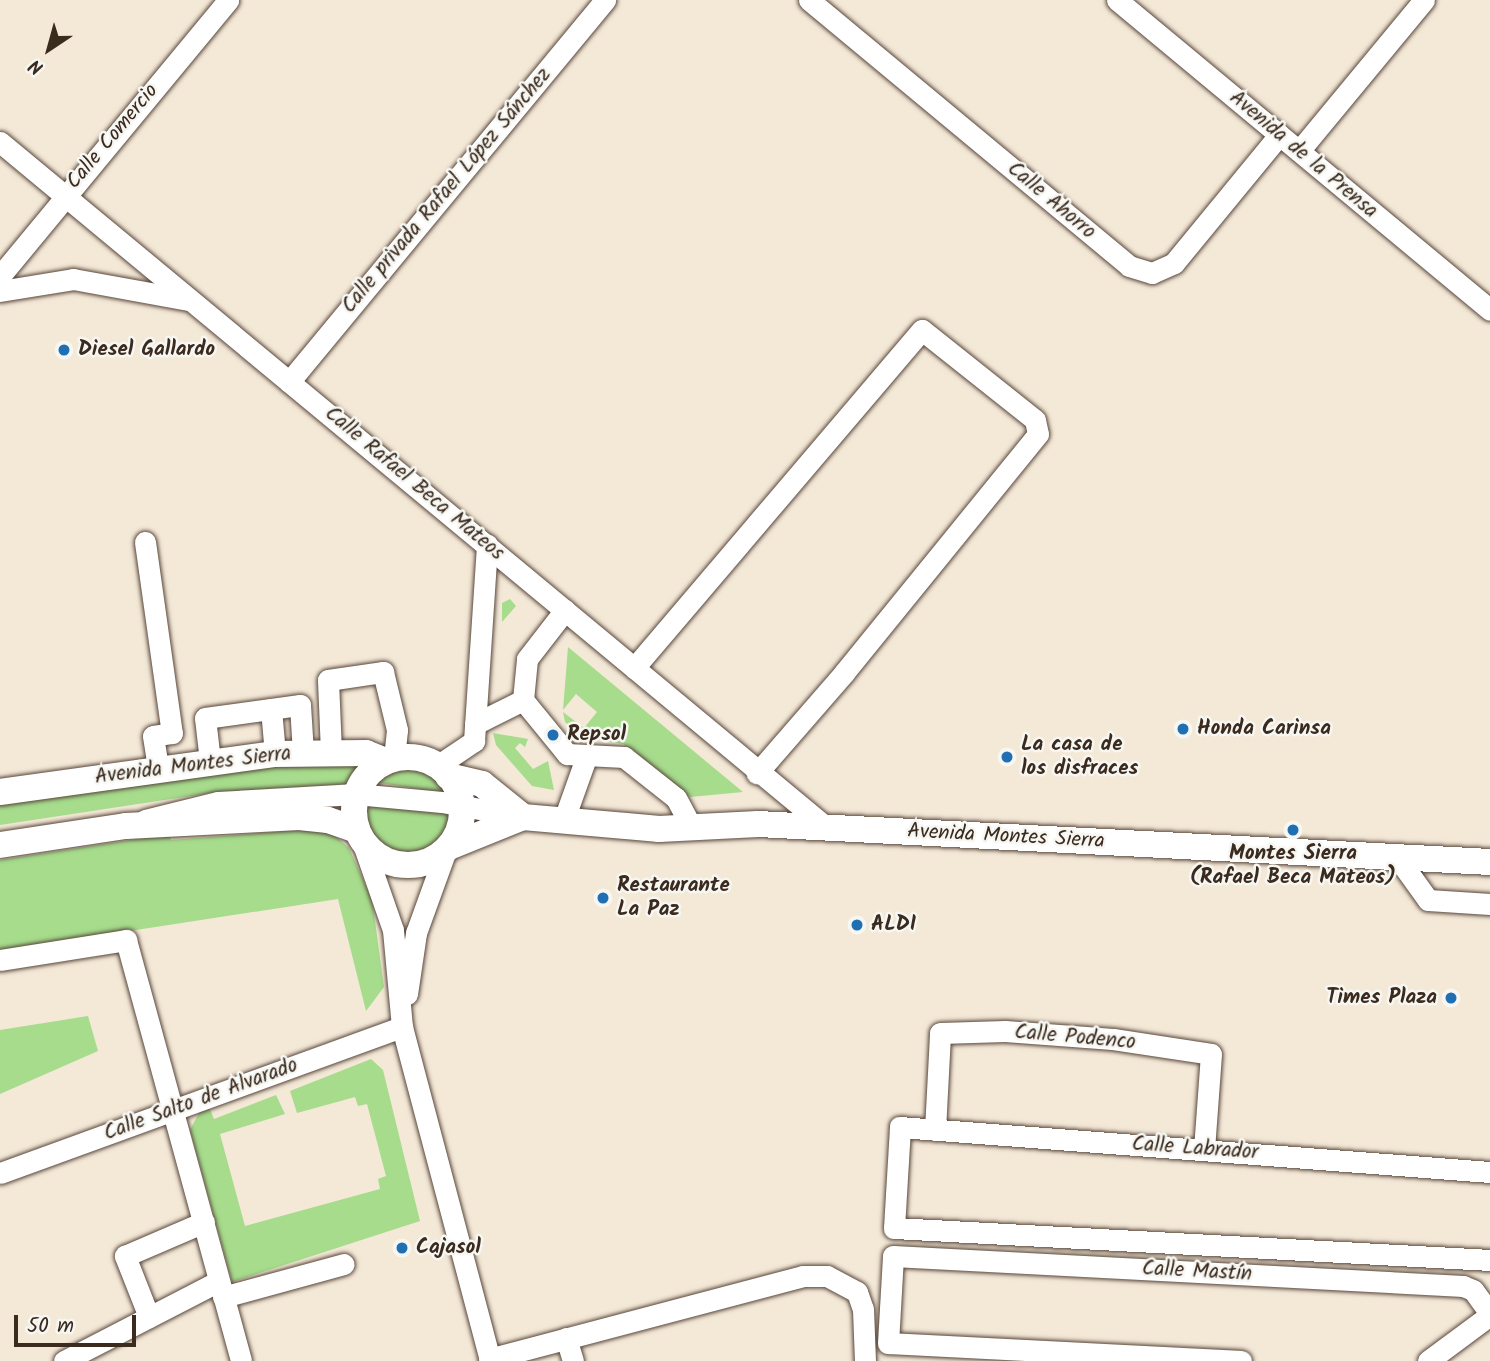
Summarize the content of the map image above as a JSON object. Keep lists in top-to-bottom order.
{
  "streets": {
    "main road": ["Avenida Montes Sierra"],
    "street": [
      "Calle Comercio",
      "Avenida de la Prensa",
      "Calle privada Rafael López Sánchez",
      "Calle Ahorro",
      "Calle Rafael Beca Mateos",
      "Calle Podenco",
      "Calle Salto de Alvarado",
      "Calle Labrador",
      "Calle Mastín"
    ]
  },
  "crossings": [
    ["Calle Comercio", "Calle Rafael Beca Mateos"],
    ["Avenida de la Prensa", "Calle Ahorro"],
    ["Calle privada Rafael López Sánchez", "Calle Rafael Beca Mateos"],
    ["Calle Rafael Beca Mateos", "Avenida Montes Sierra"],
    ["Calle Podenco", "Calle Labrador"],
    ["Calle Labrador", "Calle Mastín"]
  ],
  "places": [
    "Diesel Gallardo",
    "Honda Carinsa",
    "Repsol",
    "La casa de los disfraces",
    "Montes Sierra (Rafael Beca Mateos)",
    "Restaurante La Paz",
    "ALDI",
    "Times Plaza",
    "Cajasol"
  ],
  "scale_bar": "50 m",
  "north": "bottom left"
}
